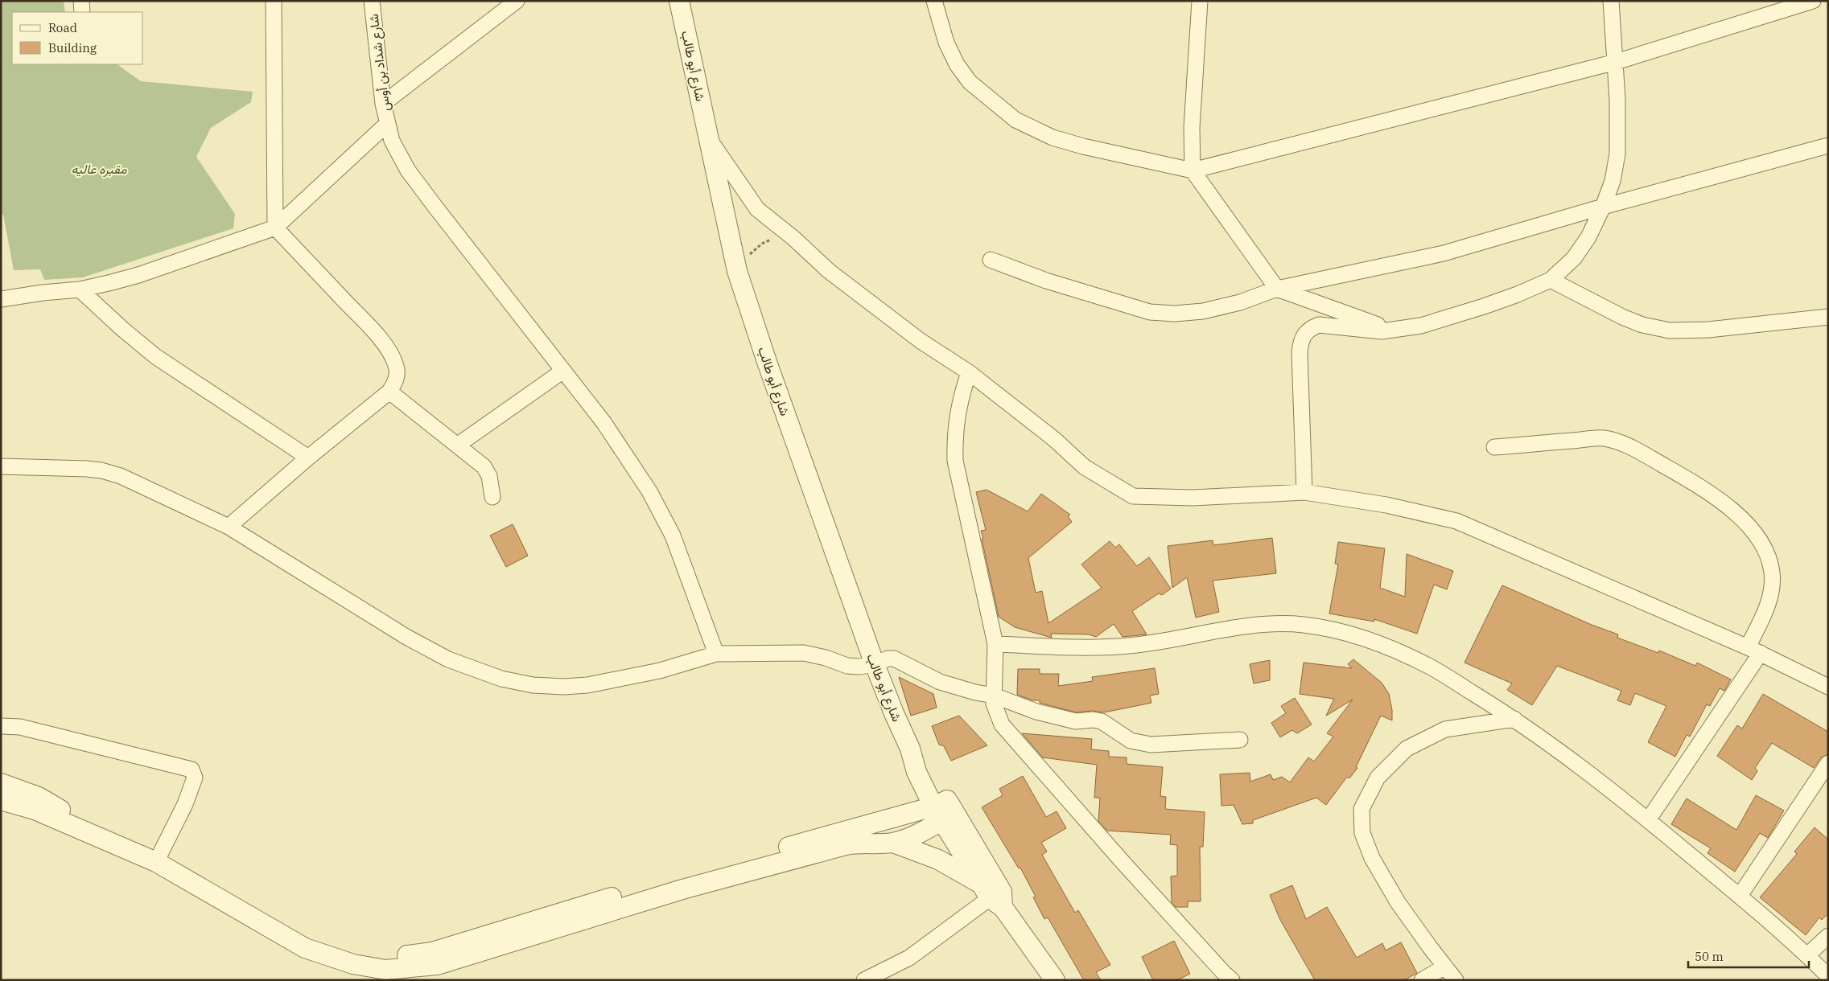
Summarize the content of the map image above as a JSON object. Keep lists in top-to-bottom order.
{
  "streets": {
    "street": ["شارع شداد بن أوس", "شارع أبو طالب"]
  },
  "parks": ["مقبره عاليه"],
  "legend": ["Road", "Building"],
  "scale_bar": "50 m"
}
